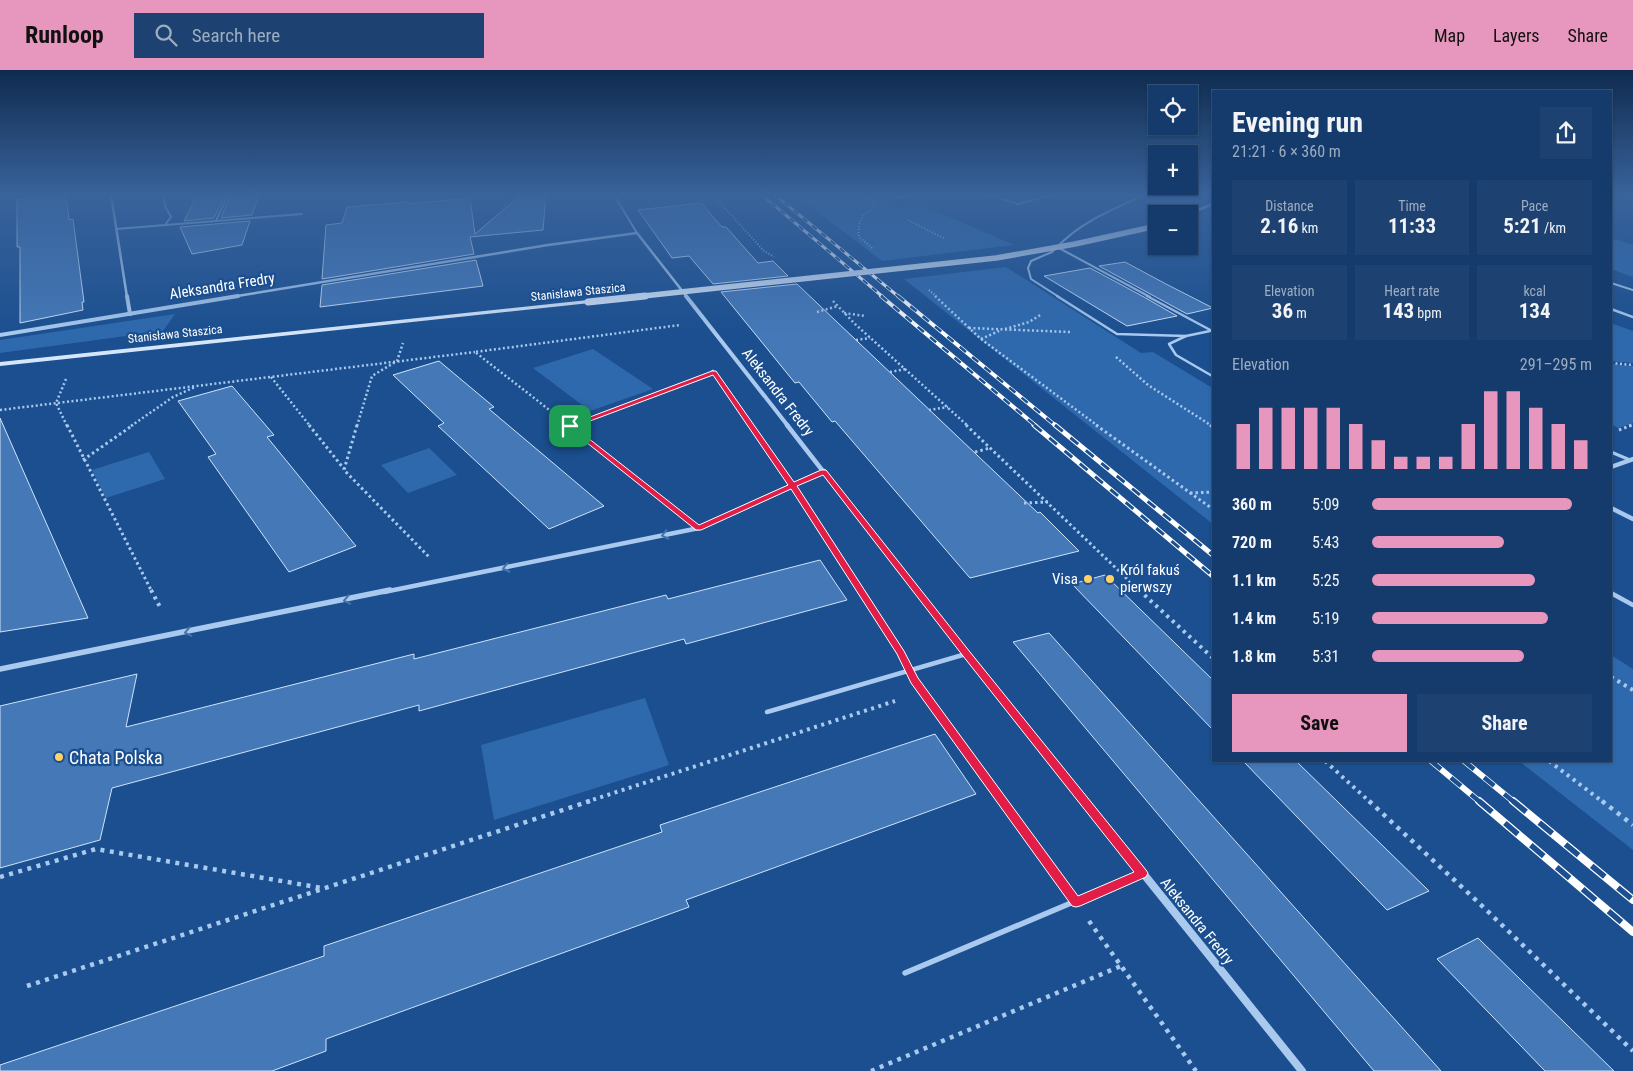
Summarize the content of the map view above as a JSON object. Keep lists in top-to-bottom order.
{
  "streets": {
    "street": ["Aleksandra Fredry", "Stanisława Staszica"]
  },
  "places": ["Visa", "Król fakuś pierwszy", "Chata Polska"],
  "page": {
    "header": "Runloop",
    "search": "Search here",
    "nav": ["Map", "Layers", "Share"],
    "map_buttons": ["+", "−"],
    "heading": ["Evening run", "21:21 · 6 × 360 m"],
    "stats": [
      ["Distance", "2.16 km"],
      ["Time", "11:33"],
      ["Pace", "5:21 /km"],
      ["Elevation", "36 m"],
      ["Heart rate", "143 bpm"],
      ["kcal", "134"]
    ],
    "chart": ["Elevation", "291–295 m"],
    "list": [
      {
        "name": "360 m",
        "note": "5:09"
      },
      {
        "name": "720 m",
        "note": "5:43"
      },
      {
        "name": "1.1 km",
        "note": "5:25"
      },
      {
        "name": "1.4 km",
        "note": "5:19"
      },
      {
        "name": "1.8 km",
        "note": "5:31"
      }
    ],
    "buttons": ["Save", "Share"]
  }
}
